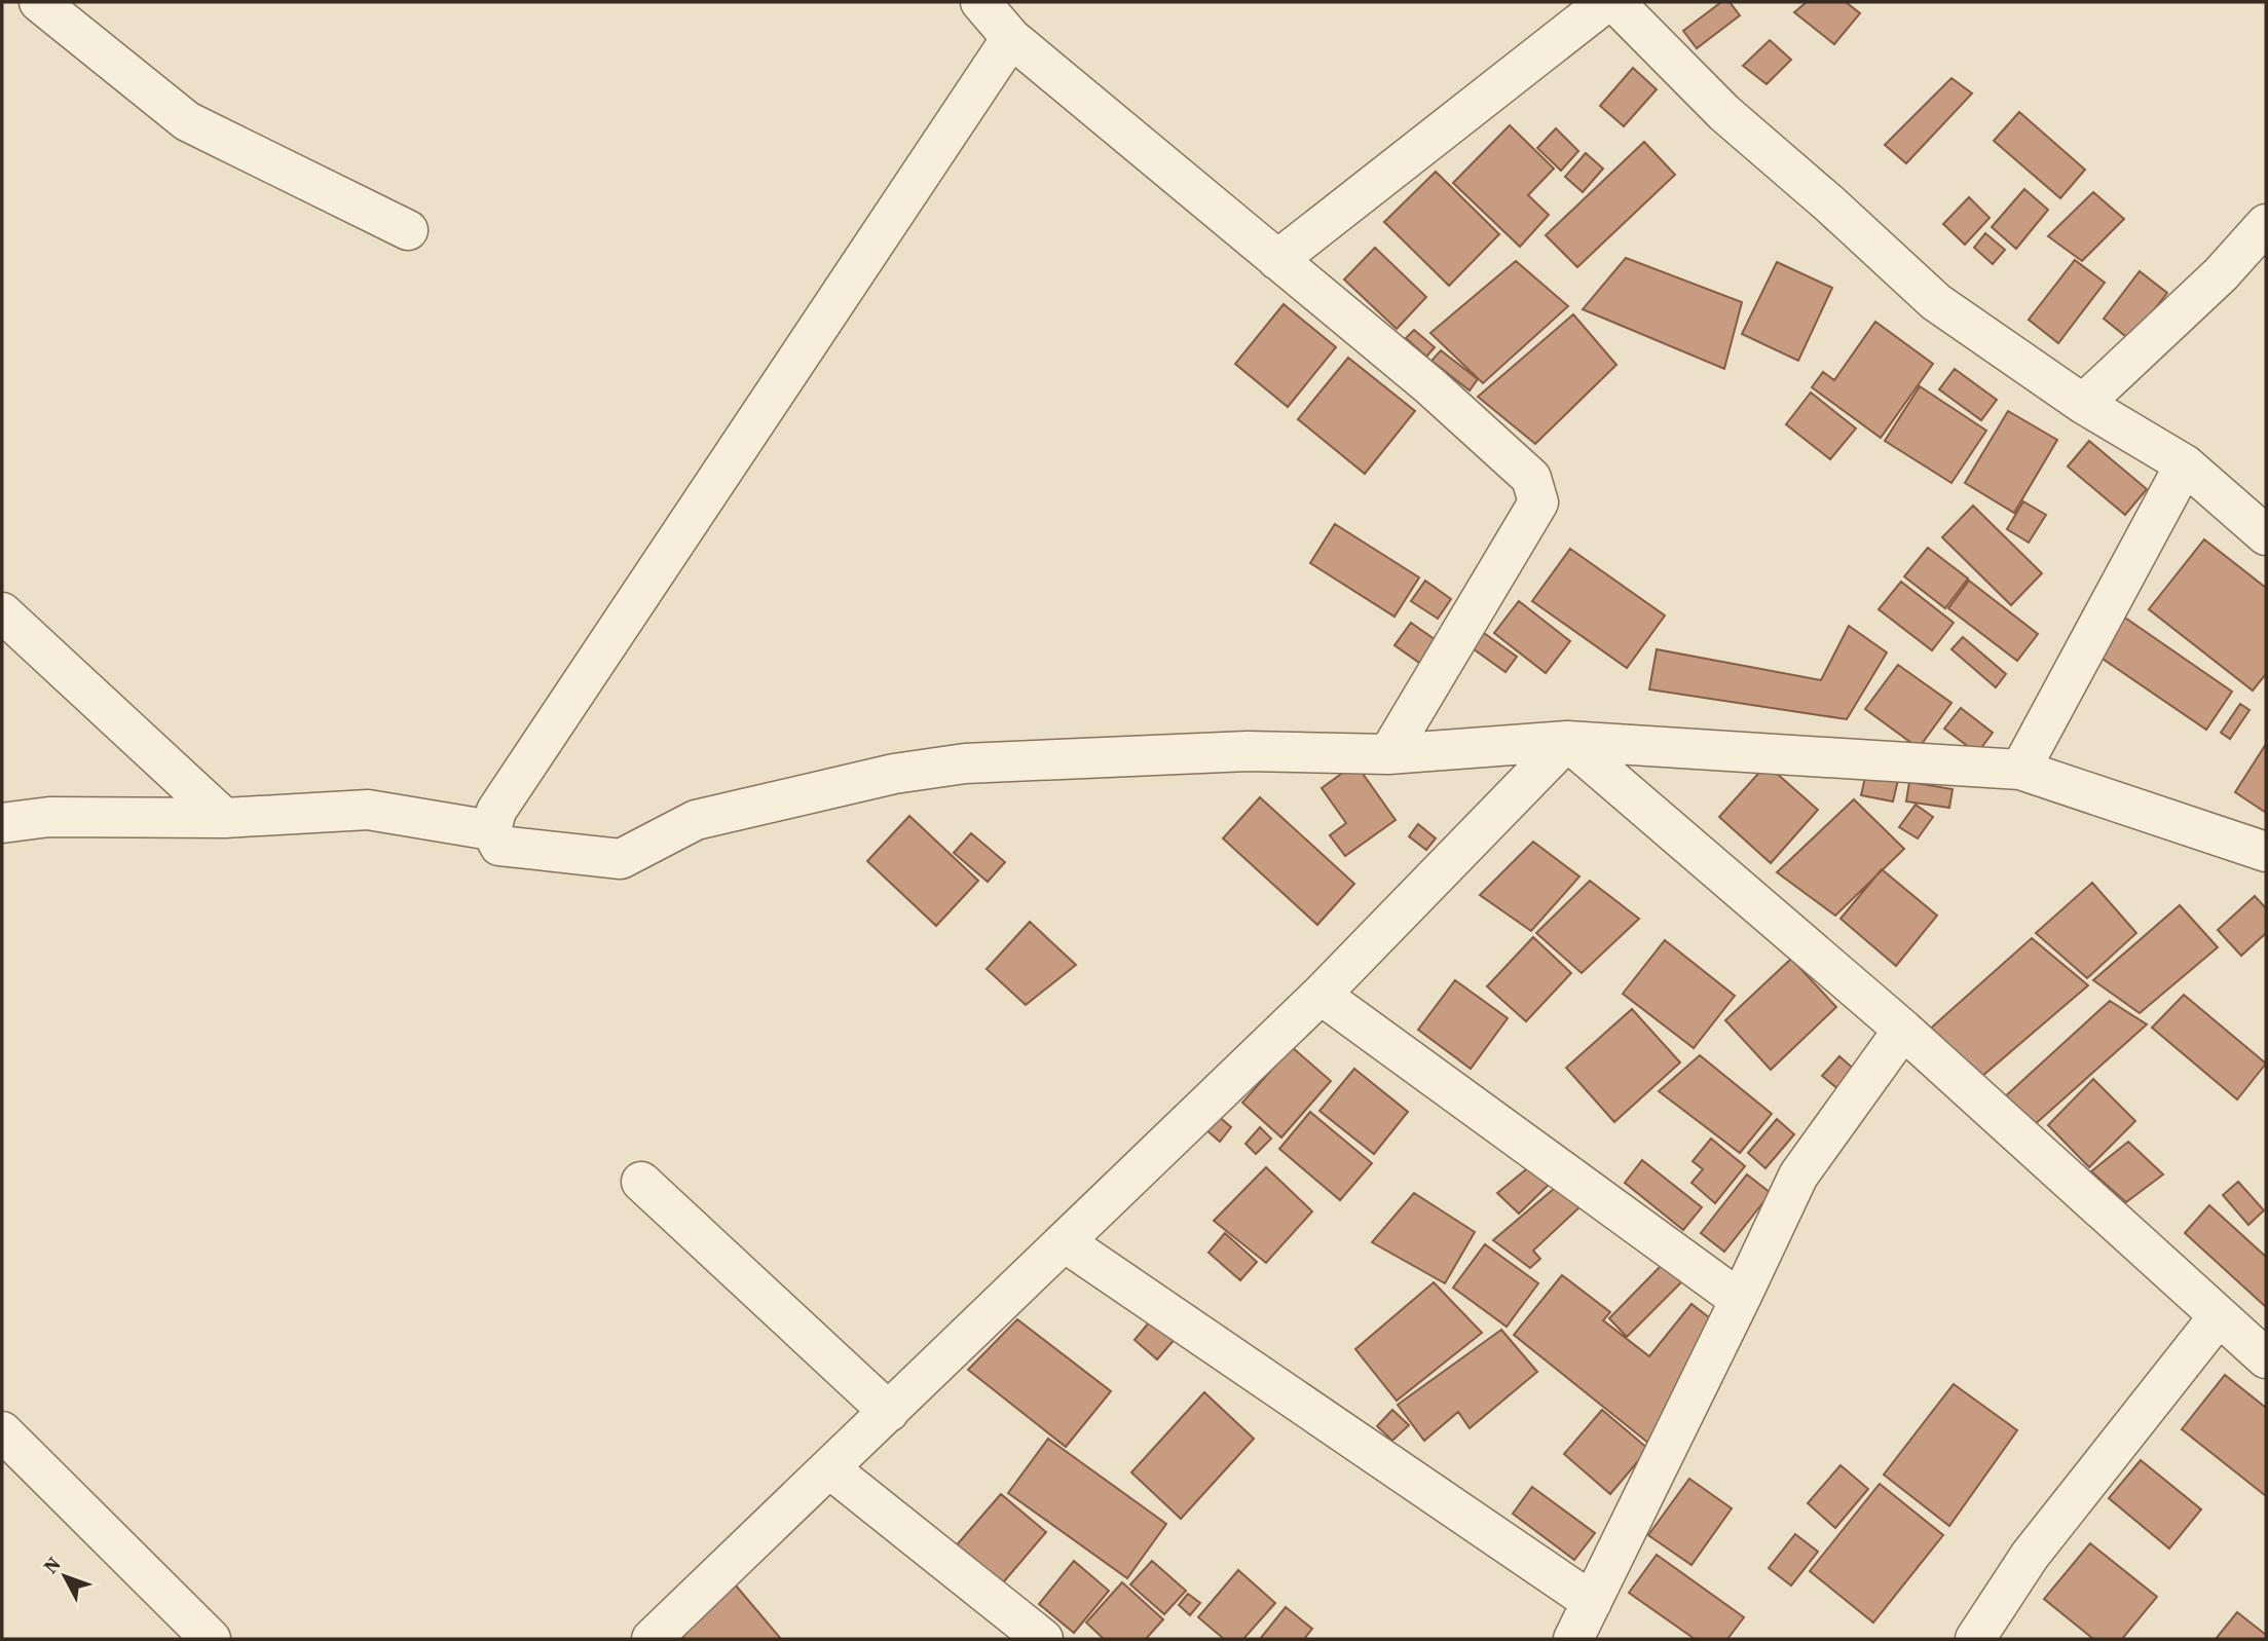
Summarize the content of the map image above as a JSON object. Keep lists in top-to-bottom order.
{
  "north": "top left"
}
